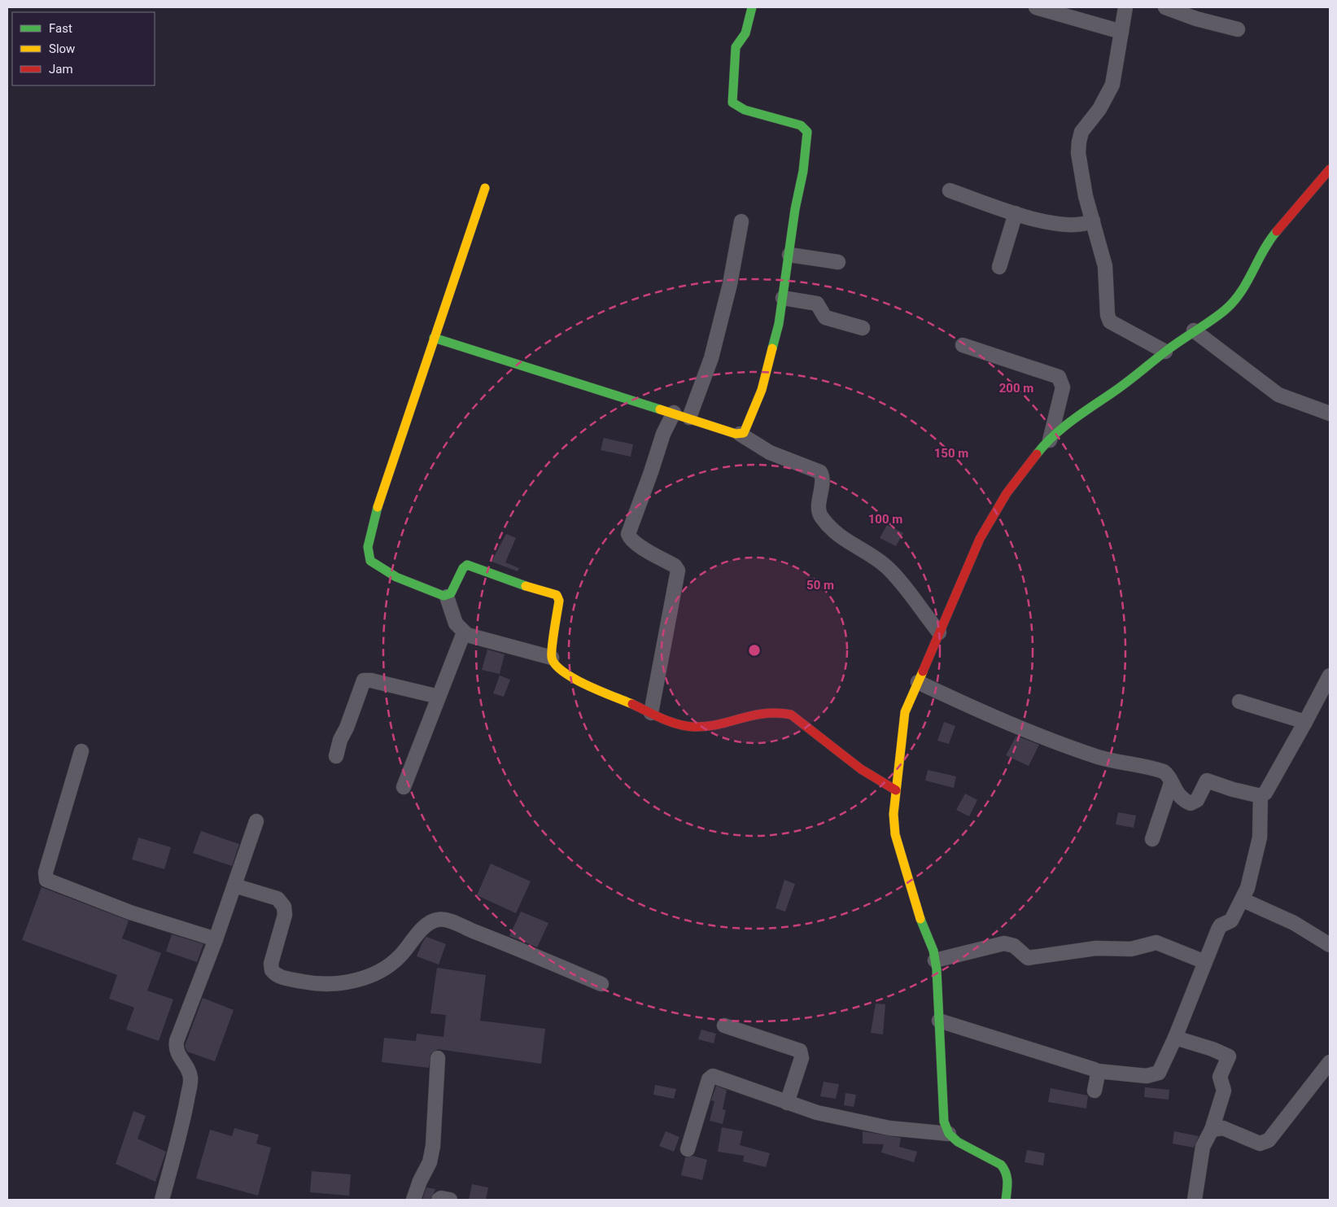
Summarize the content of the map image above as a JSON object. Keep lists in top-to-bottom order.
{
  "legend": ["Fast", "Slow", "Jam"],
  "rings": [
    "200 m",
    "150 m",
    "100 m",
    "50 m"
  ]
}
